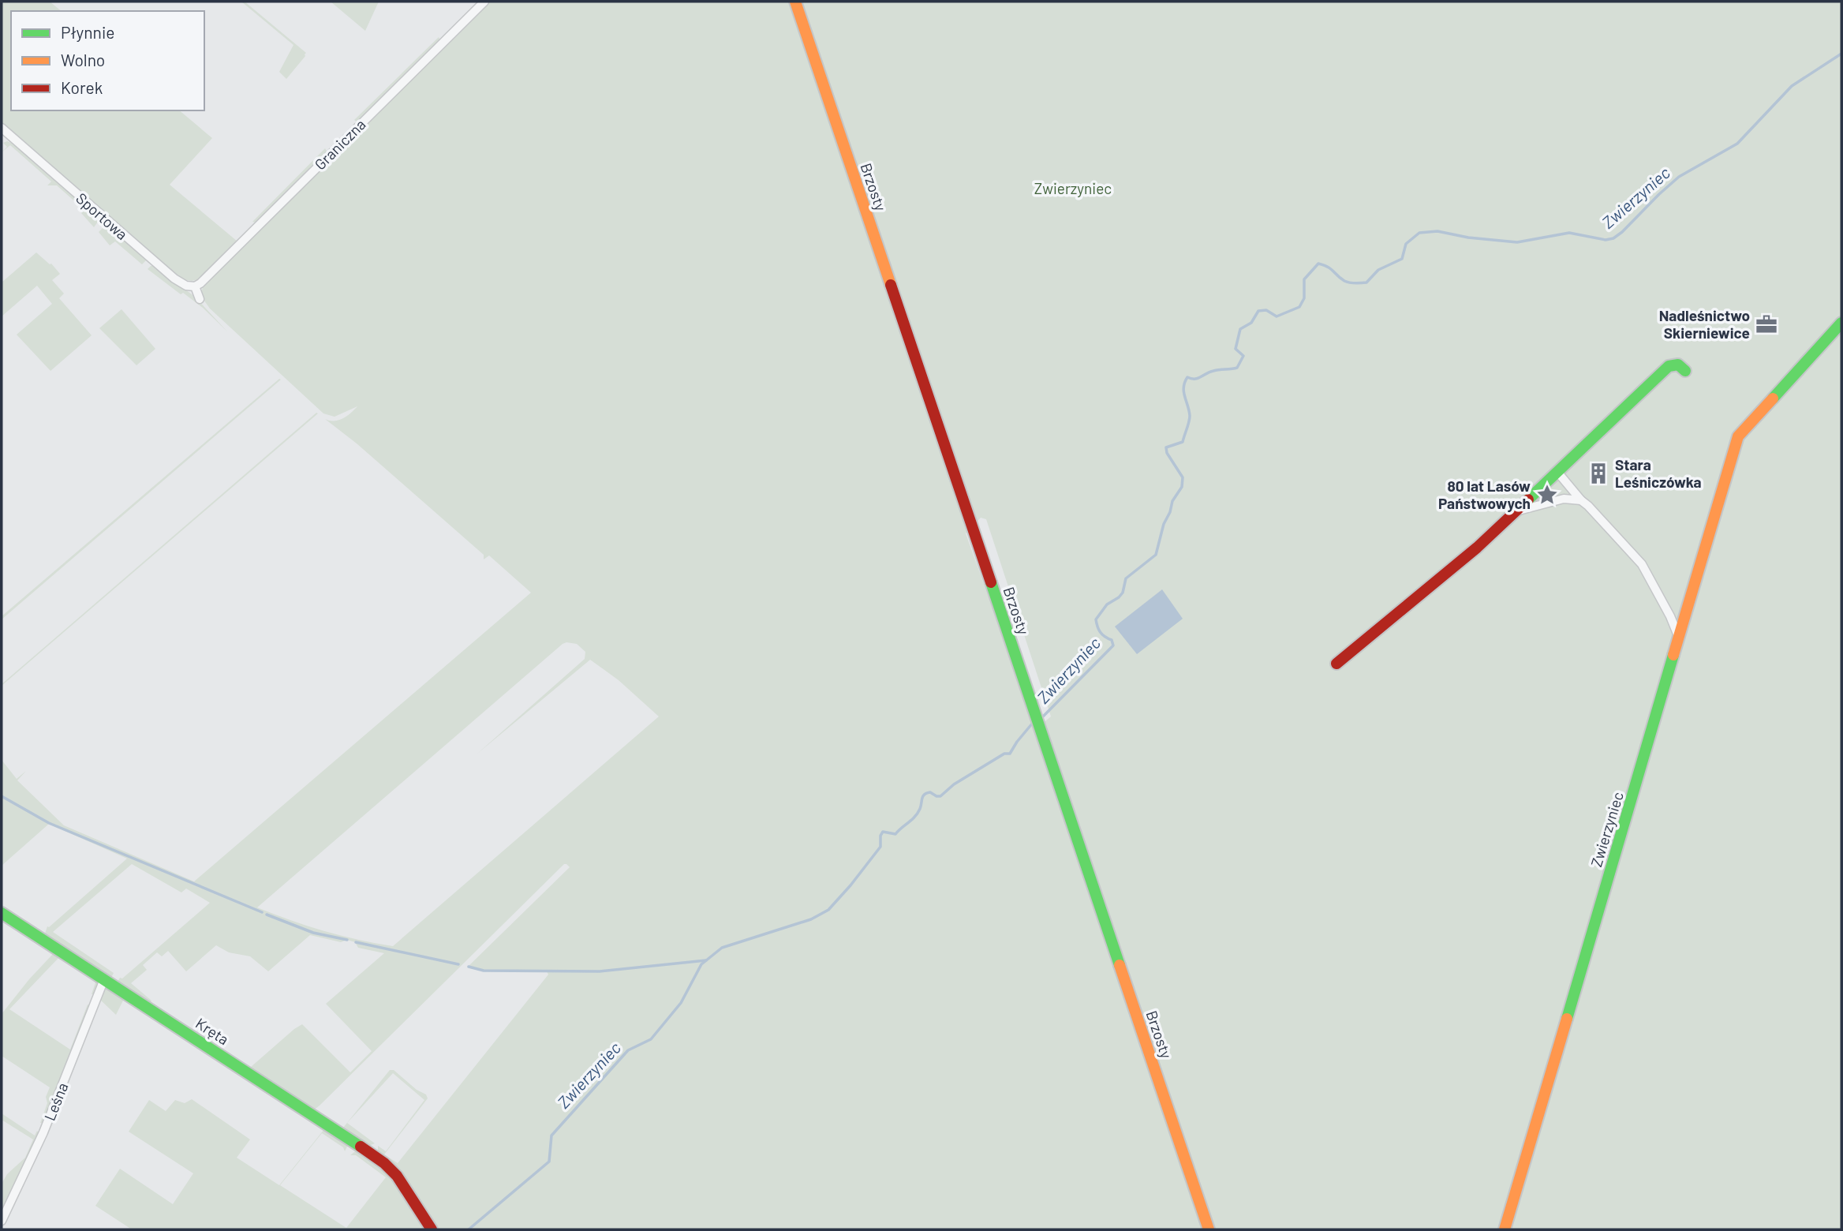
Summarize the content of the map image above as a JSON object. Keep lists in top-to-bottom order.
{
  "streets": {
    "street": [
      "Graniczna",
      "Brzosty",
      "Sportowa",
      "Zwierzyniec",
      "Kręta",
      "Leśna"
    ]
  },
  "crossings": [
    ["Graniczna", "Sportowa"],
    ["Kręta", "Leśna"]
  ],
  "water": ["Zwierzyniec"],
  "parks": ["Zwierzyniec"],
  "places": {
    "office": ["Nadleśnictwo Skierniewice"],
    "building": ["Stara Leśniczówka"],
    "place": ["80 lat Lasów Państwowych"]
  },
  "legend": ["Płynnie", "Wolno", "Korek"]
}
